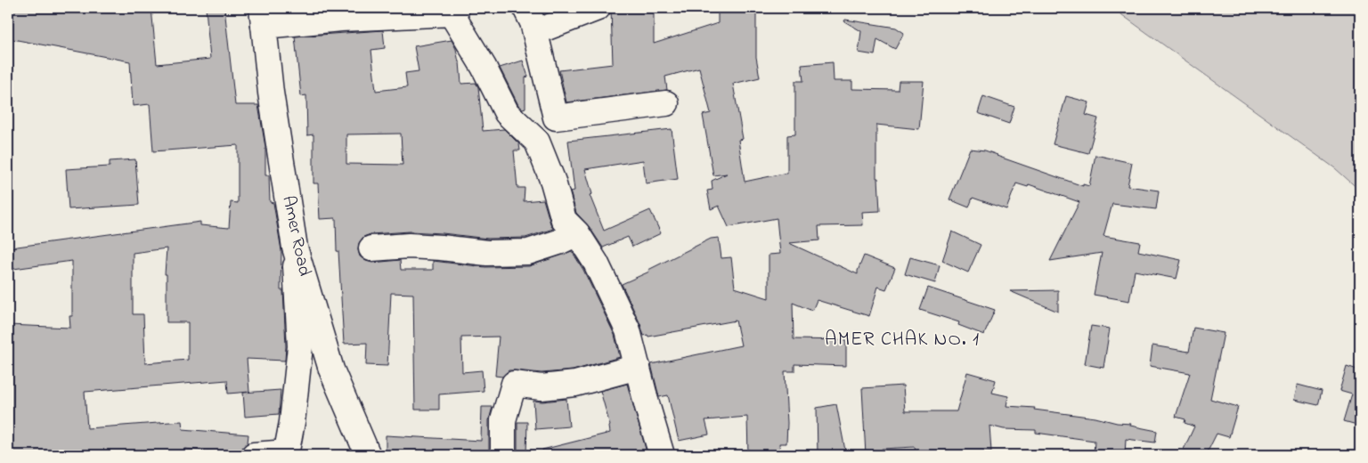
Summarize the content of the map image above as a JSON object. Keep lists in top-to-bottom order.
{
  "streets": {
    "street": ["Amer Road"]
  },
  "districts": ["AMER CHAK NO. 1"]
}
